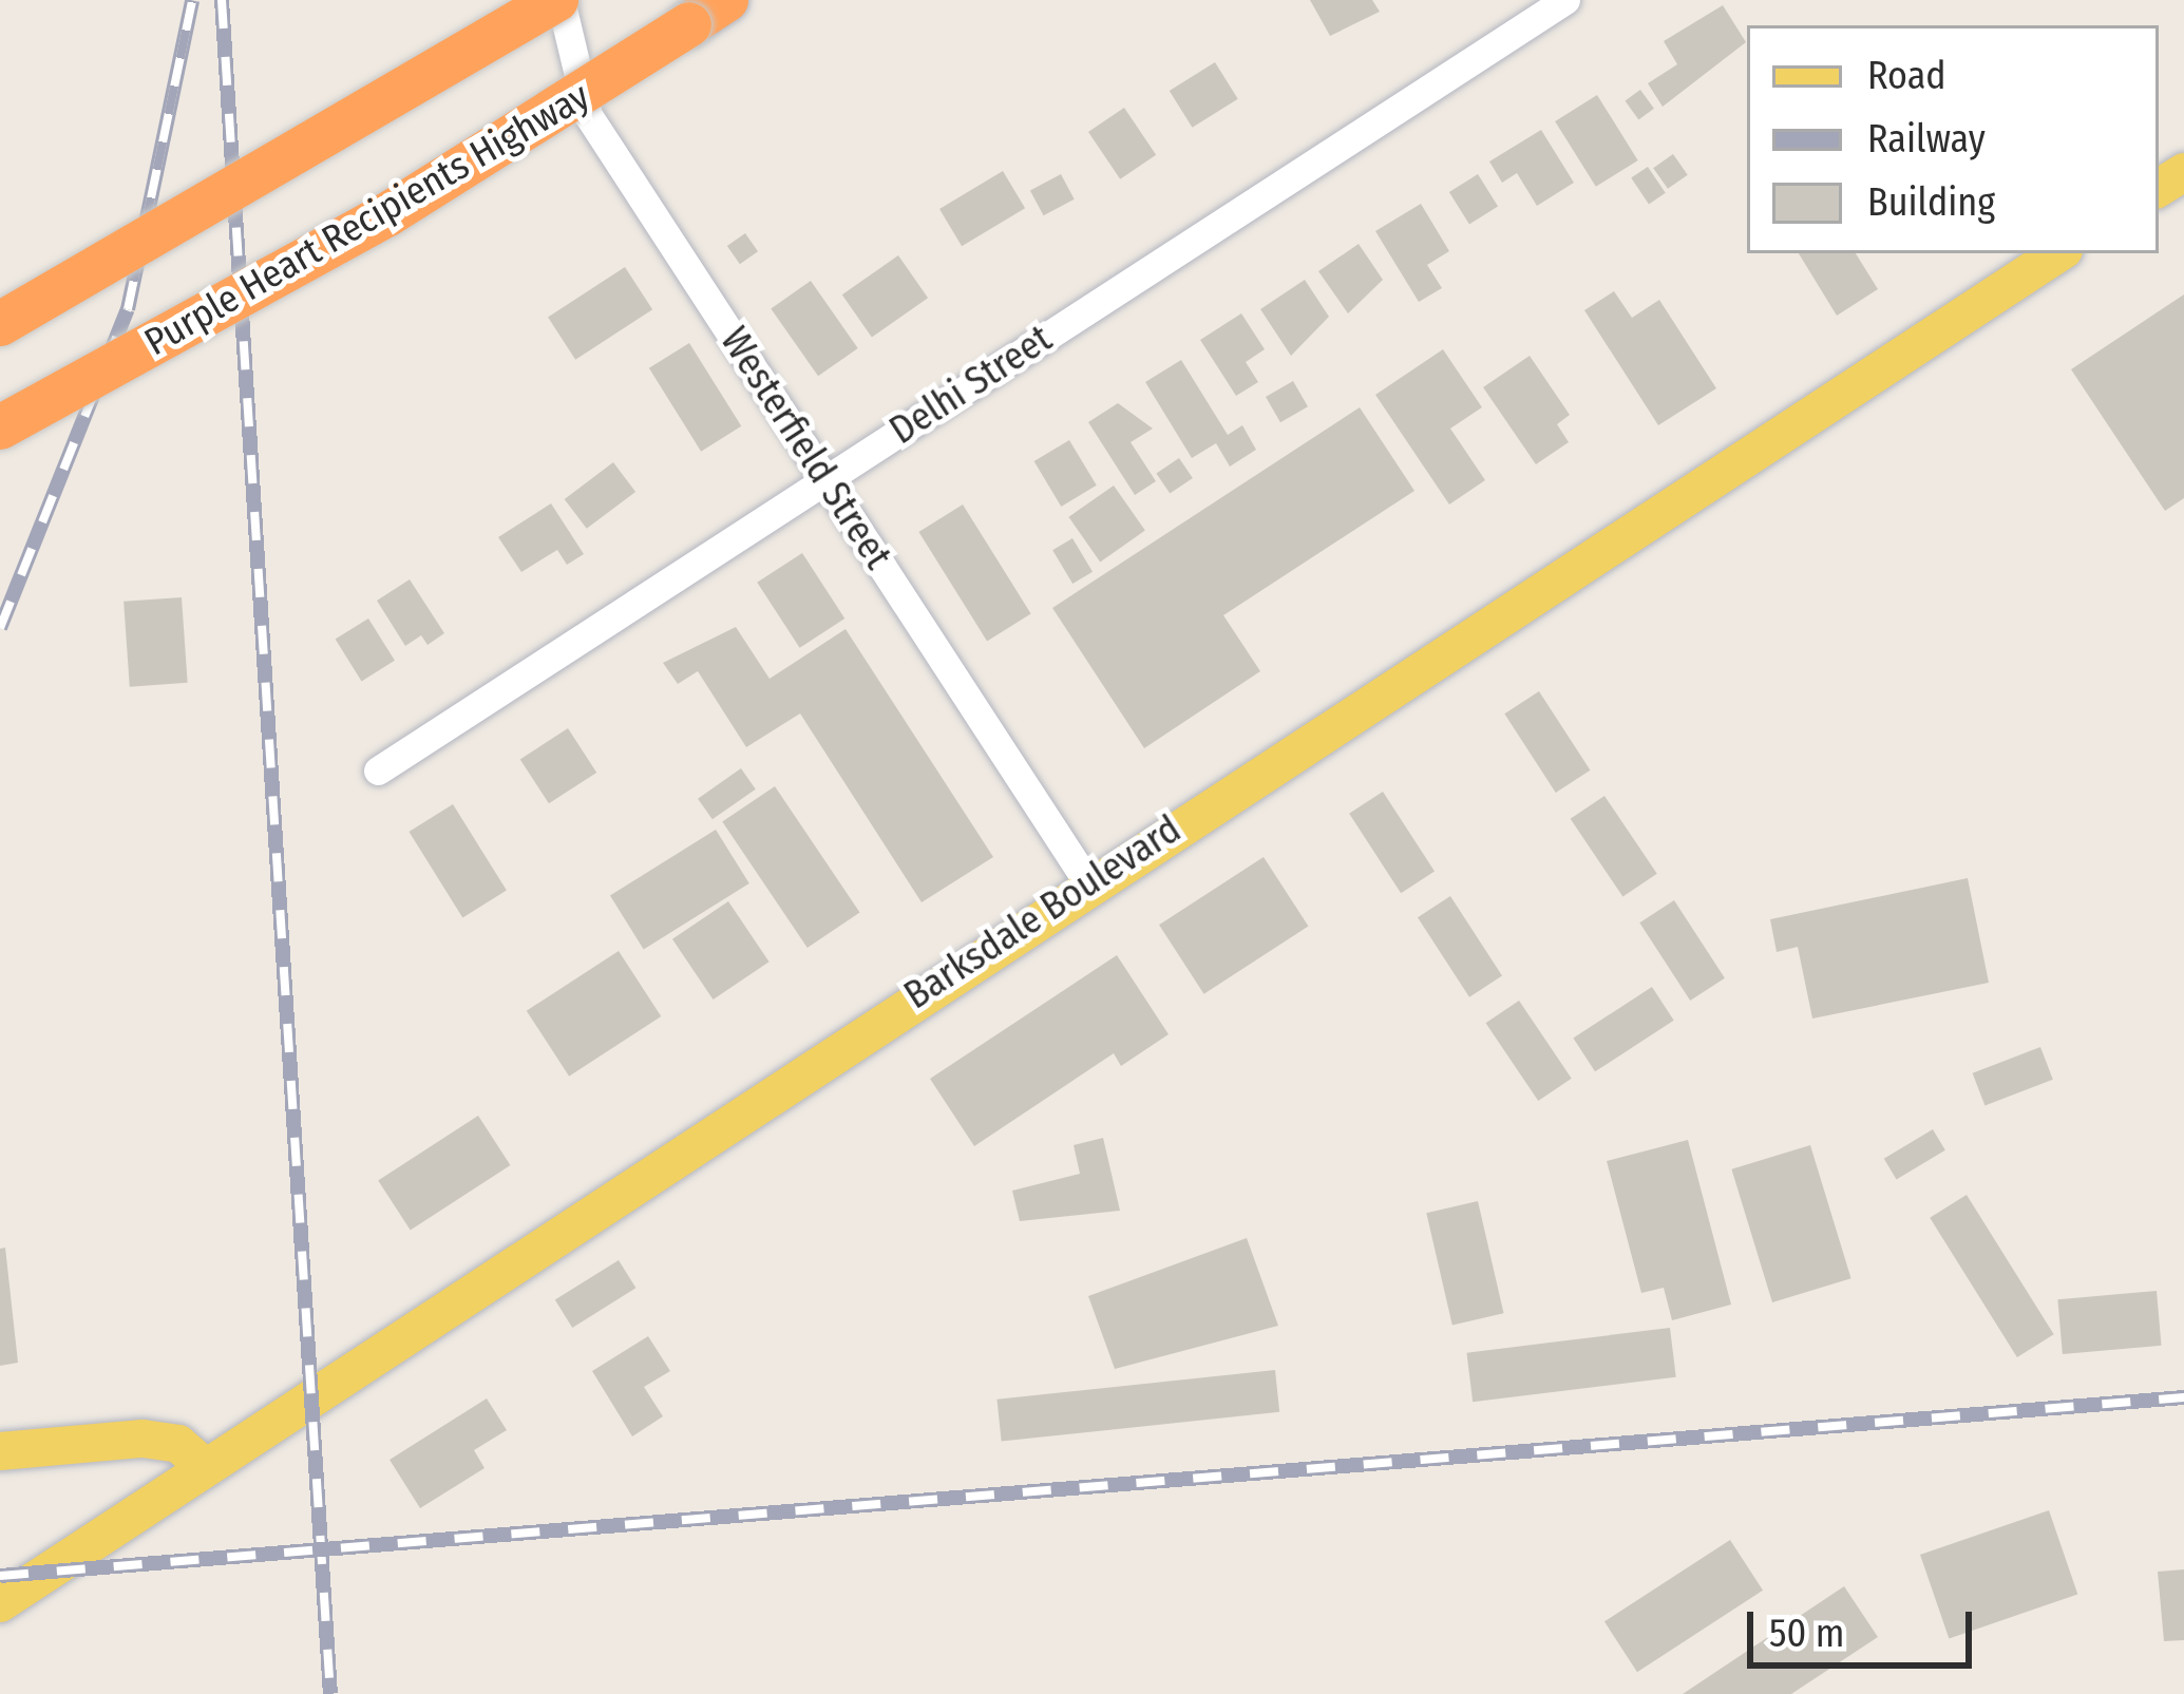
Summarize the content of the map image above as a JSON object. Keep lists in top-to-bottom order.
{
  "streets": {
    "highway": ["Purple Heart Recipients Highway"],
    "main road": ["Barksdale Boulevard"],
    "street": ["Delhi Street", "Westerfield Street"]
  },
  "crossings": [
    ["Delhi Street", "Westerfield Street"],
    ["Westerfield Street", "Barksdale Boulevard"]
  ],
  "legend": ["Road", "Railway", "Building"],
  "scale_bar": "50 m"
}
